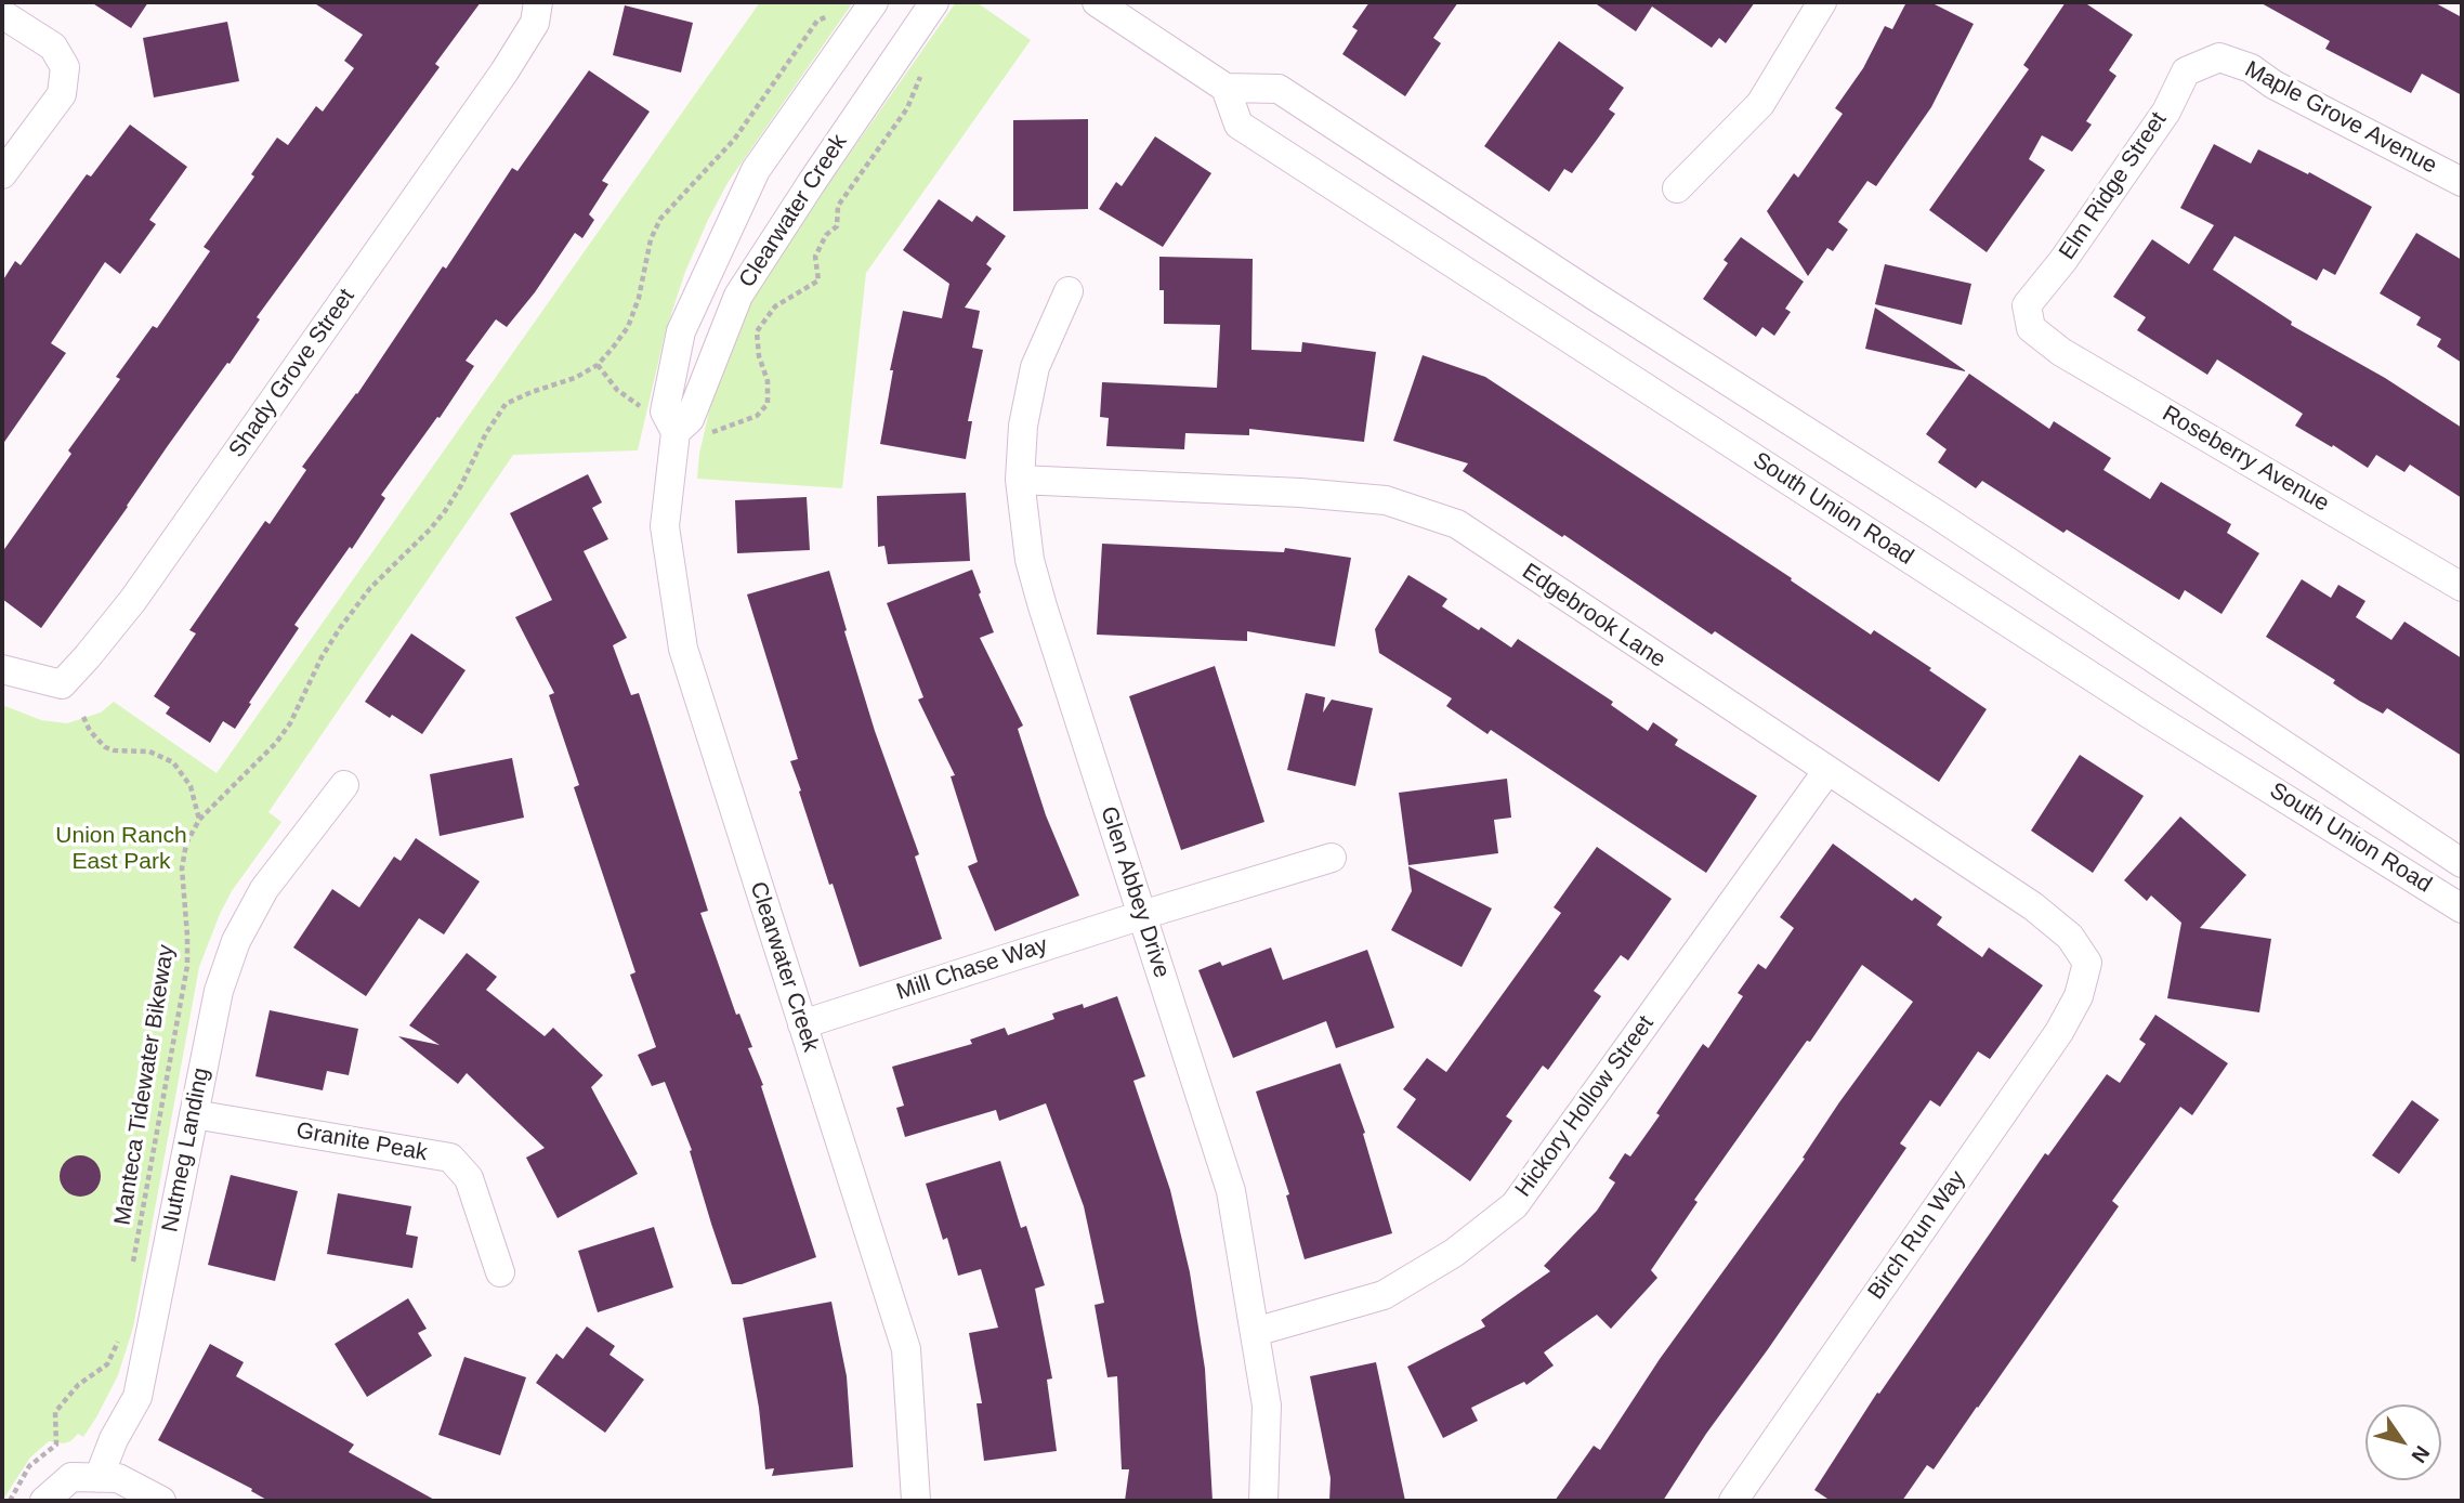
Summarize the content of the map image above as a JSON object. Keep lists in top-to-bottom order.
{
  "streets": {
    "street": [
      "Maple Grove Avenue",
      "Elm Ridge Street",
      "Clearwater Creek",
      "Shady Grove Street",
      "Roseberry Avenue",
      "South Union Road",
      "Edgebrook Lane",
      "Glen Abbey Drive",
      "Mill Chase Way",
      "Hickory Hollow Street",
      "Granite Peak",
      "Nutmeg Landing",
      "Birch Run Way"
    ],
    "path": ["Manteca Tidewater Bikeway"]
  },
  "crossings": [
    ["Maple Grove Avenue", "Elm Ridge Street"],
    ["Elm Ridge Street", "Roseberry Avenue"],
    ["Clearwater Creek", "Mill Chase Way"],
    ["Edgebrook Lane", "Glen Abbey Drive"],
    ["Edgebrook Lane", "Hickory Hollow Street"],
    ["Edgebrook Lane", "Birch Run Way"],
    ["Glen Abbey Drive", "Mill Chase Way"],
    ["Glen Abbey Drive", "Hickory Hollow Street"],
    ["Granite Peak", "Nutmeg Landing"]
  ],
  "parks": ["Union Ranch East Park"],
  "north": "bottom right"
}
